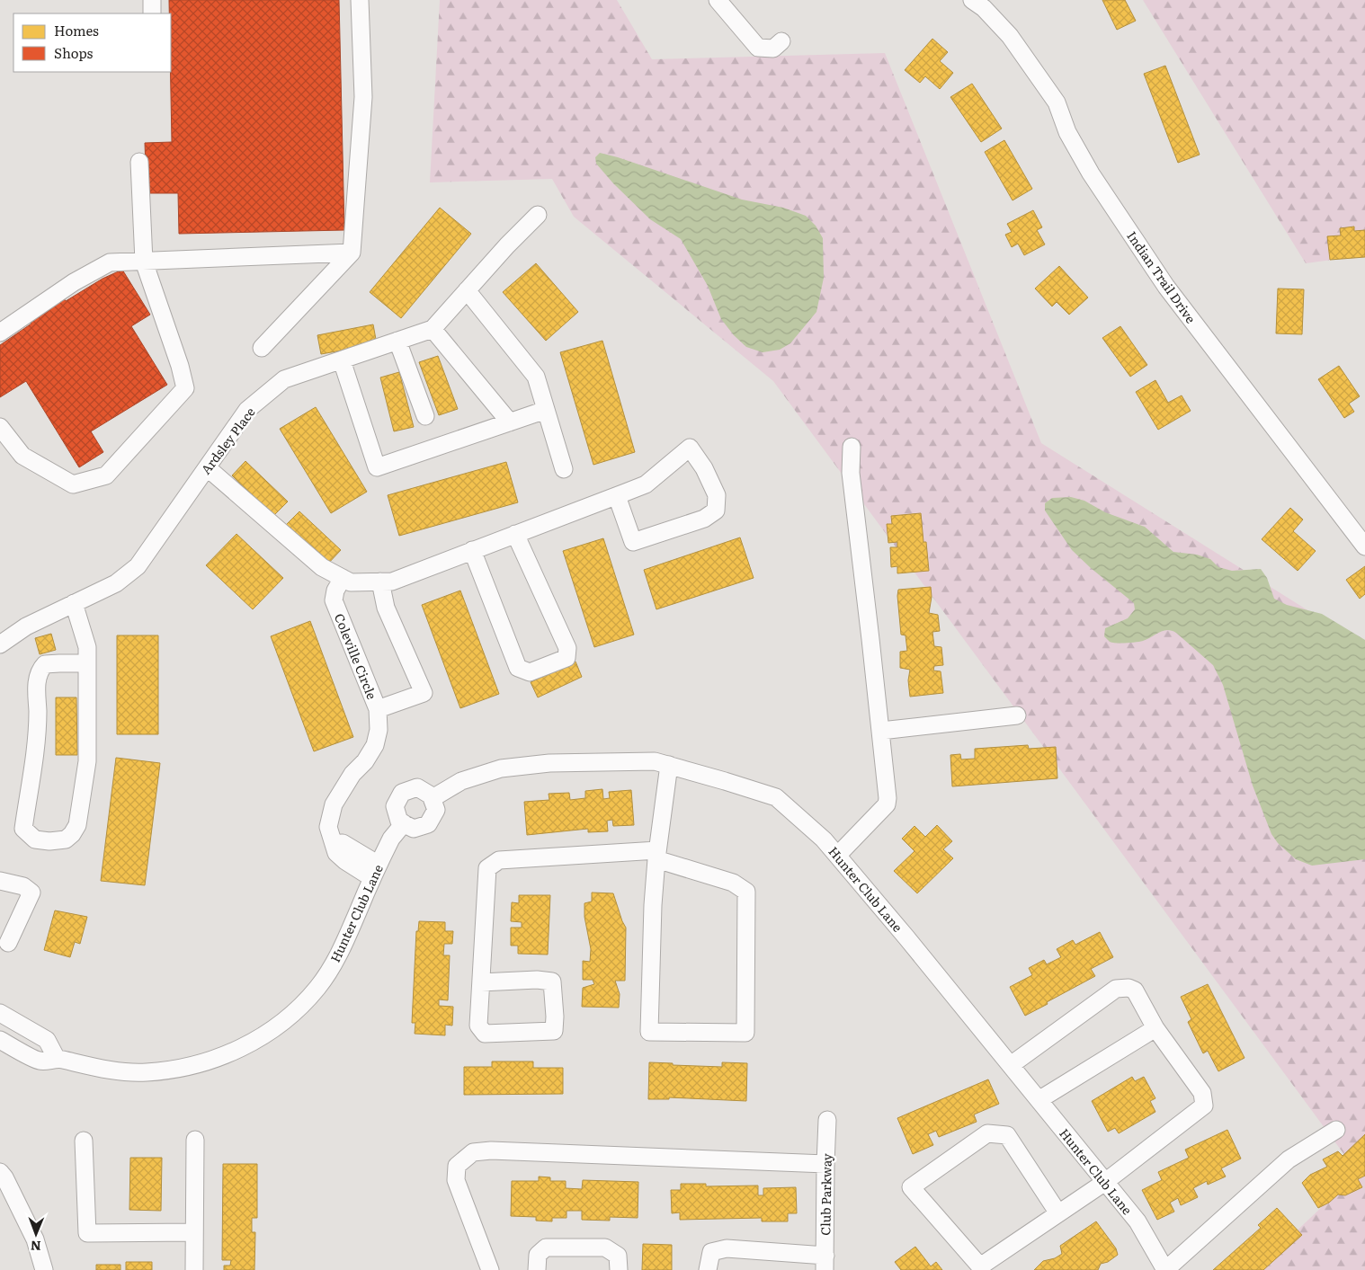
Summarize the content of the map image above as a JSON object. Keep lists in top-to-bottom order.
{
  "streets": {
    "street": [
      "Indian Trail Drive",
      "Ardsley Place",
      "Coleville Circle",
      "Hunter Club Lane",
      "Club Parkway"
    ]
  },
  "crossings": [
    ["Coleville Circle", "Hunter Club Lane"]
  ],
  "legend": ["Homes", "Shops"],
  "north": "bottom"
}
